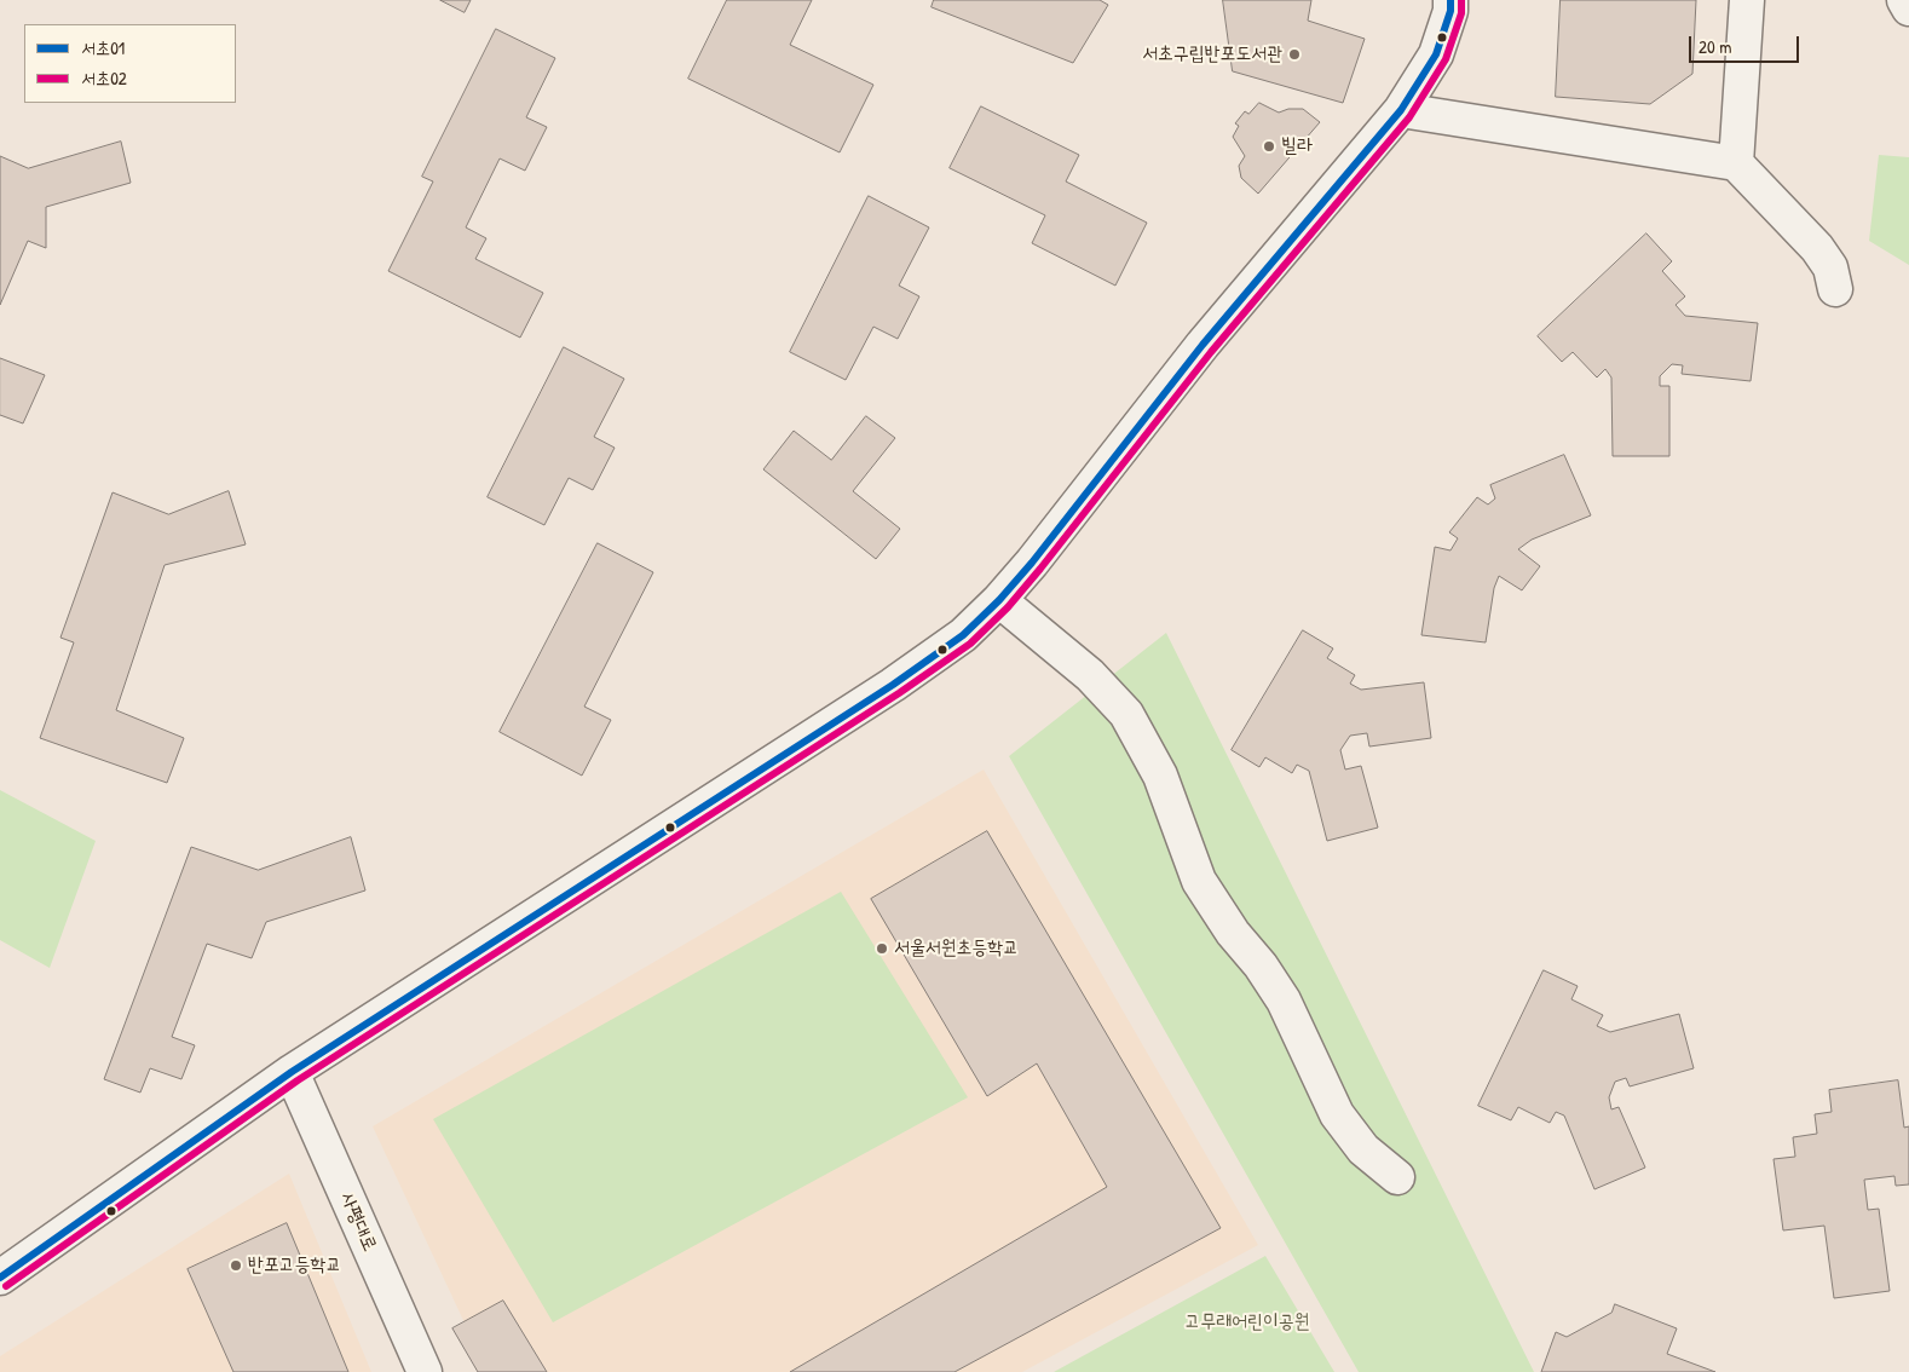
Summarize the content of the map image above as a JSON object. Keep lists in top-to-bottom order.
{
  "streets": {
    "street": ["사평대로"]
  },
  "parks": ["고무래어린이공원"],
  "places": [
    "서초구립반포도서관",
    "빌라",
    "서울서원초등학교",
    "반포고등학교"
  ],
  "lines": ["transit line 서초01", "transit line 서초02"],
  "legend": ["서초01", "서초02"],
  "scale_bar": "20 m"
}
